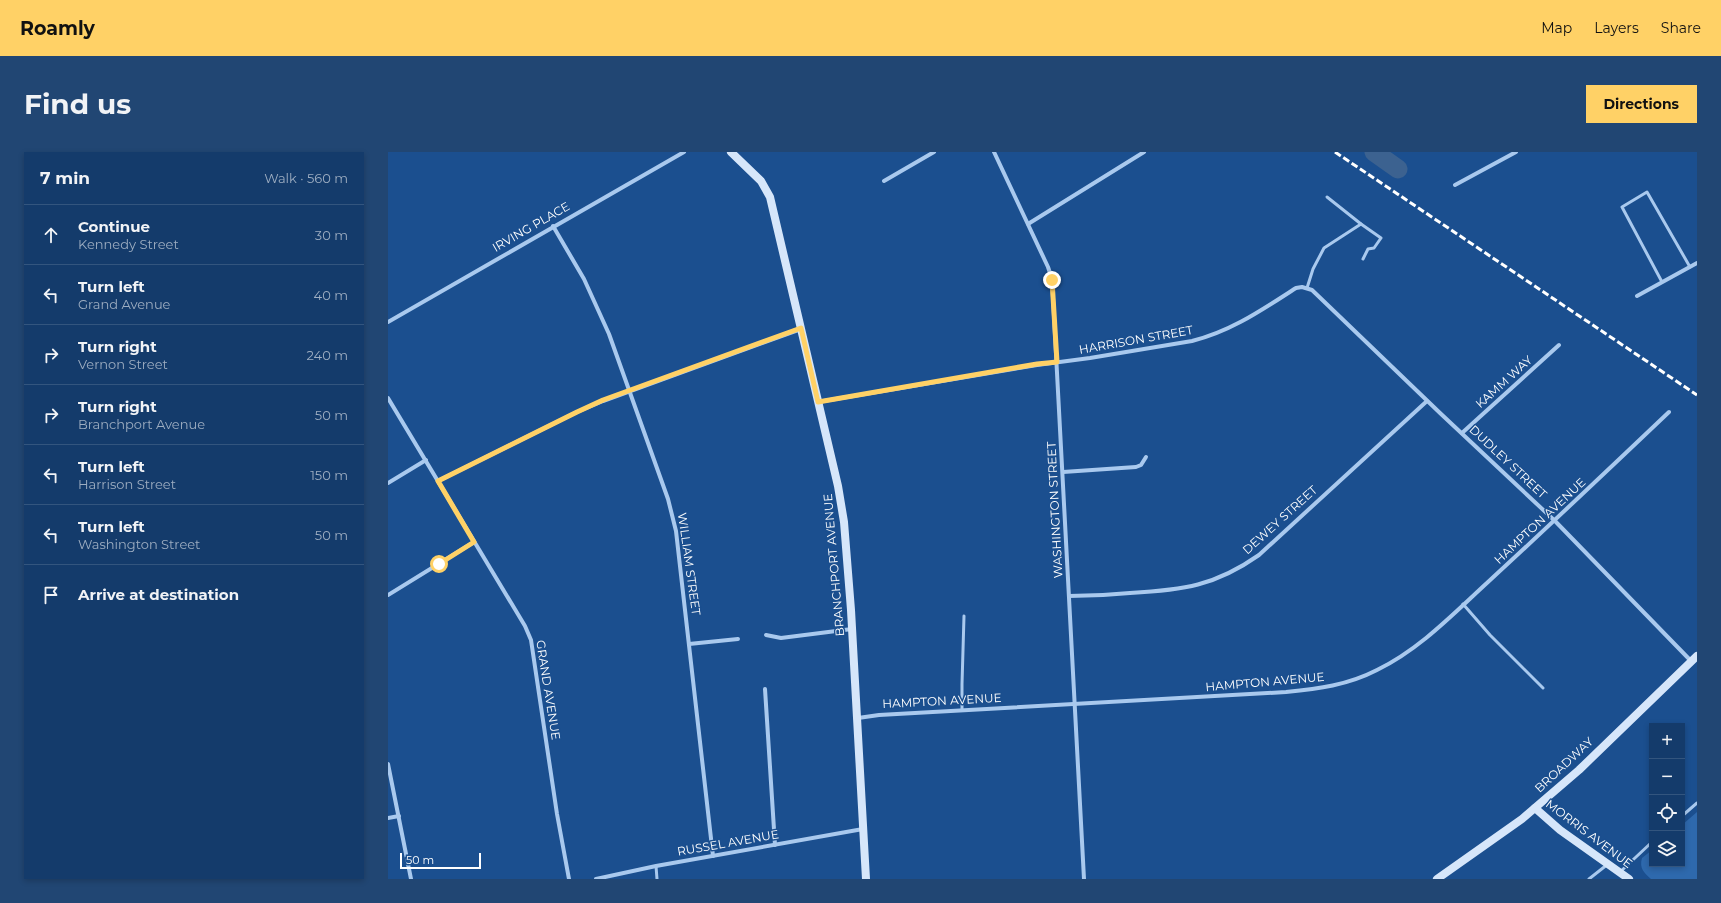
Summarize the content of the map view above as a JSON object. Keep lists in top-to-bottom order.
{
  "streets": {
    "street": [
      "IRVING PLACE",
      "HARRISON STREET",
      "KAMM WAY",
      "DUDLEY STREET",
      "WASHINGTON STREET",
      "DEWEY STREET",
      "HAMPTON AVENUE",
      "WILLIAM STREET",
      "BRANCHPORT AVENUE",
      "GRAND AVENUE",
      "BROADWAY",
      "MORRIS AVENUE",
      "RUSSEL AVENUE"
    ]
  },
  "crossings": [
    ["IRVING PLACE", "WILLIAM STREET"],
    ["HARRISON STREET", "DUDLEY STREET"],
    ["HARRISON STREET", "WASHINGTON STREET"],
    ["HARRISON STREET", "BRANCHPORT AVENUE"],
    ["KAMM WAY", "DUDLEY STREET"],
    ["DUDLEY STREET", "DEWEY STREET"],
    ["DUDLEY STREET", "HAMPTON AVENUE"],
    ["DUDLEY STREET", "BROADWAY"],
    ["WASHINGTON STREET", "DEWEY STREET"],
    ["WASHINGTON STREET", "HAMPTON AVENUE"],
    ["HAMPTON AVENUE", "BRANCHPORT AVENUE"],
    ["WILLIAM STREET", "RUSSEL AVENUE"],
    ["BRANCHPORT AVENUE", "RUSSEL AVENUE"],
    ["BROADWAY", "MORRIS AVENUE"]
  ],
  "scale_bar": "50 m",
  "page": {
    "header": "Roamly",
    "nav": ["Map", "Layers", "Share"],
    "buttons": "Directions",
    "title": "Find us",
    "heading": ["7 min", "Walk · 560 m"],
    "list": [
      ["Continue", "Kennedy Street", "30 m"],
      ["Turn left", "Grand Avenue", "40 m"],
      ["Turn right", "Vernon Street", "240 m"],
      ["Turn right", "Branchport Avenue", "50 m"],
      ["Turn left", "Harrison Street", "150 m"],
      ["Turn left", "Washington Street", "50 m"],
      "Arrive at destination"
    ],
    "map_buttons": ["+", "−"],
    "scale": "50 m"
  }
}
